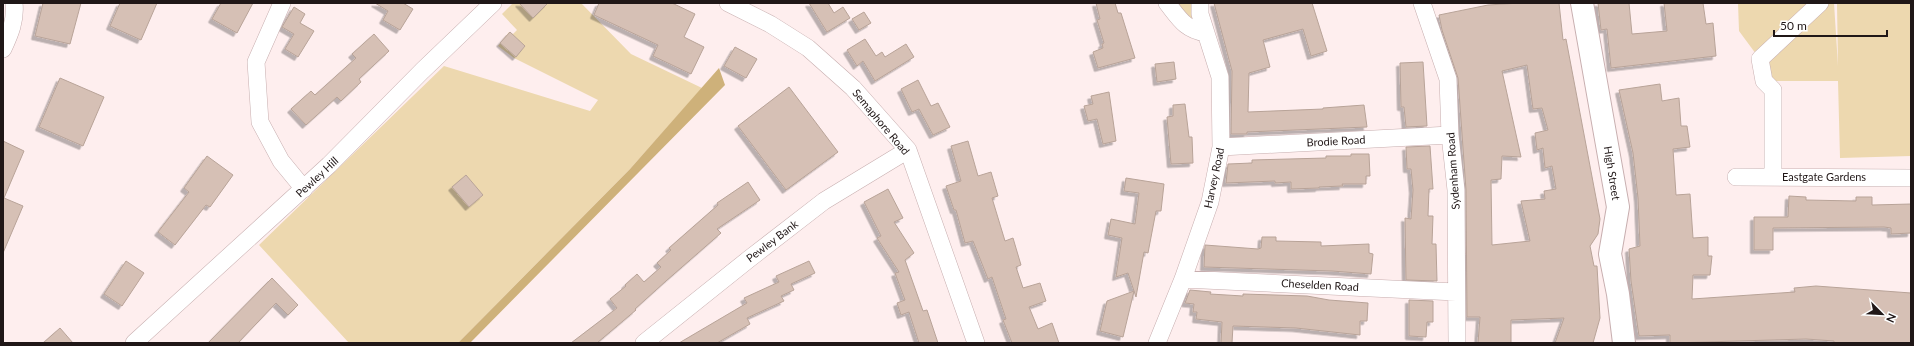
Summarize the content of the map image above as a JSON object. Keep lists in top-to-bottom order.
{
  "streets": {
    "main road": ["High Street"],
    "street": [
      "Semaphore Road",
      "Brodie Road",
      "Sydenham Road",
      "Pewley Hill",
      "Eastgate Gardens",
      "Harvey Road",
      "Pewley Bank",
      "Cheselden Road"
    ]
  },
  "crossings": [
    ["Semaphore Road", "Pewley Bank"],
    ["Brodie Road", "Sydenham Road"],
    ["Brodie Road", "Harvey Road"],
    ["Sydenham Road", "Cheselden Road"],
    ["Harvey Road", "Cheselden Road"]
  ],
  "scale_bar": "50 m",
  "north": "bottom right"
}
